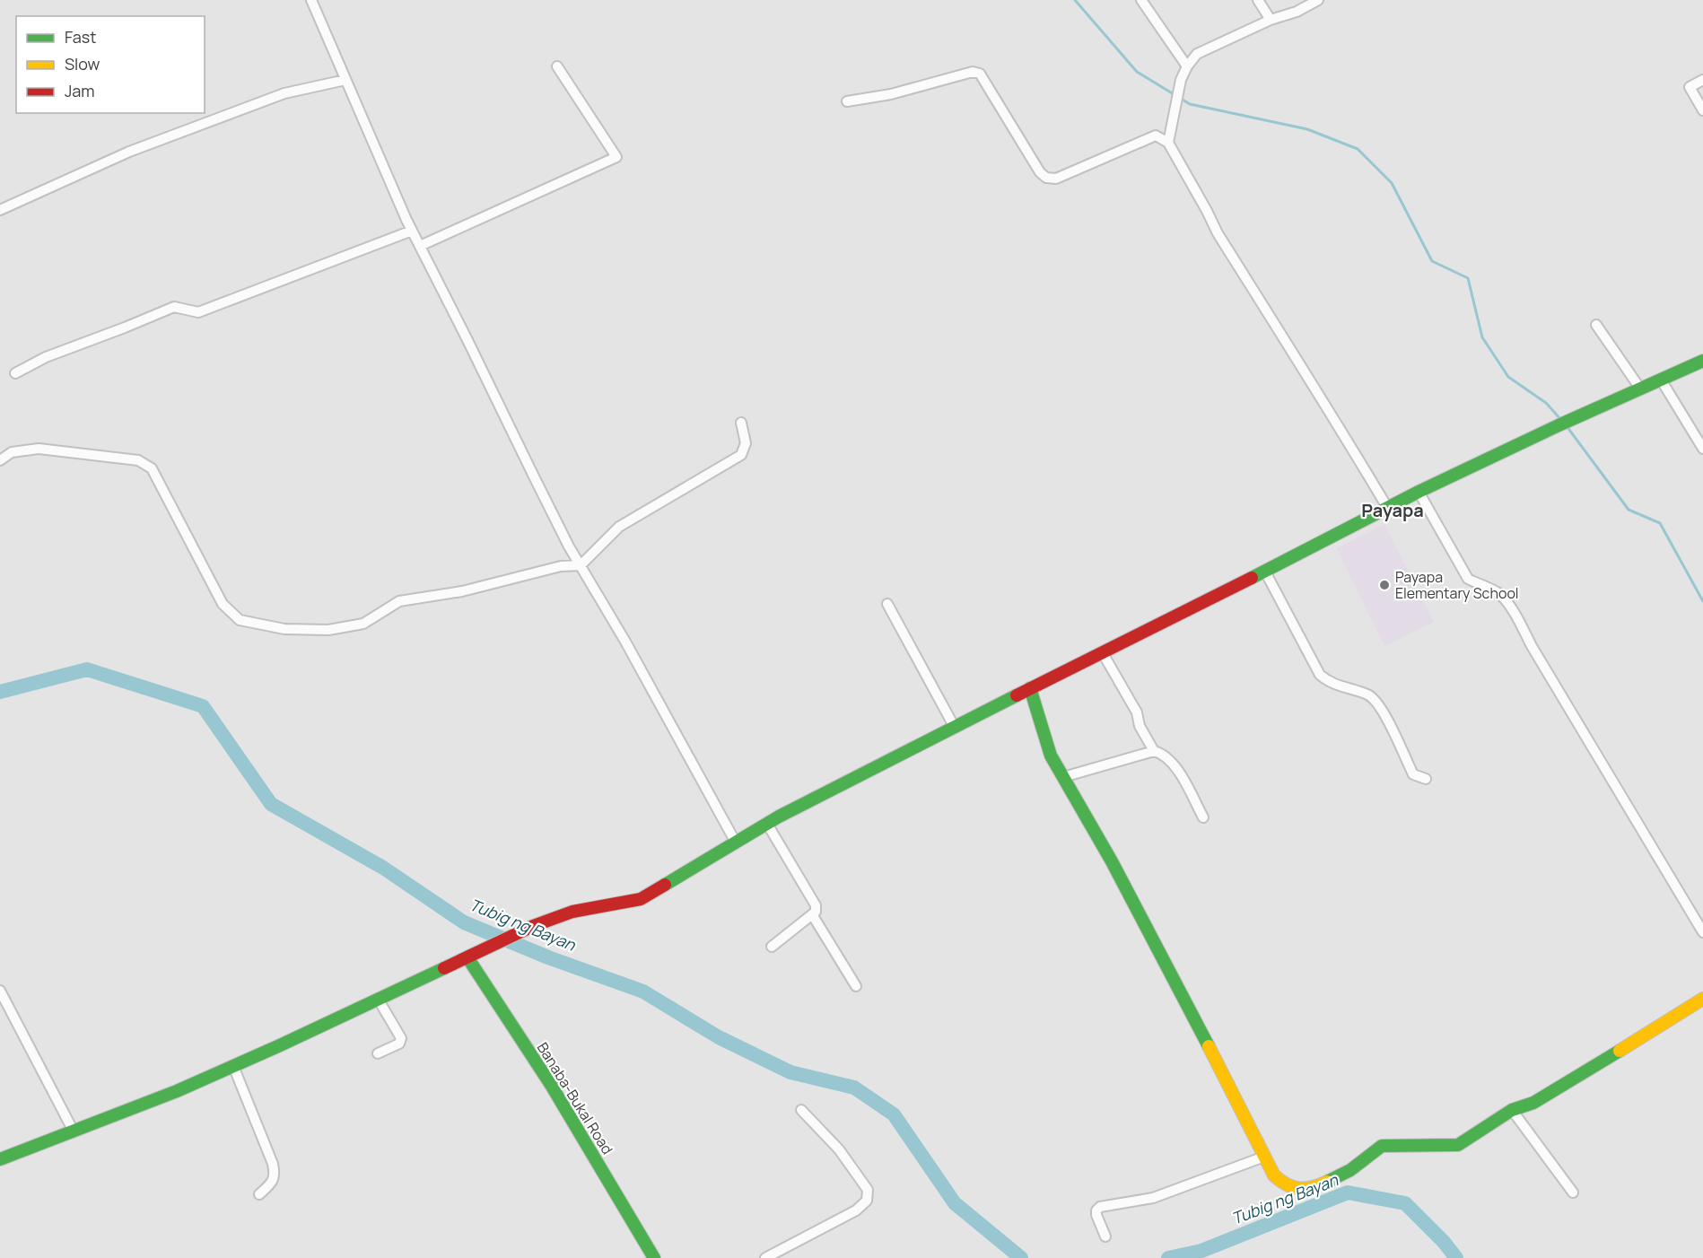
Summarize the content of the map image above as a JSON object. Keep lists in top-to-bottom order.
{
  "streets": {
    "main road": ["Banaba-Bukal Road"]
  },
  "districts": ["Payapa"],
  "water": ["Tubig ng Bayan"],
  "places": ["Payapa Elementary School"],
  "legend": ["Fast", "Slow", "Jam"]
}
